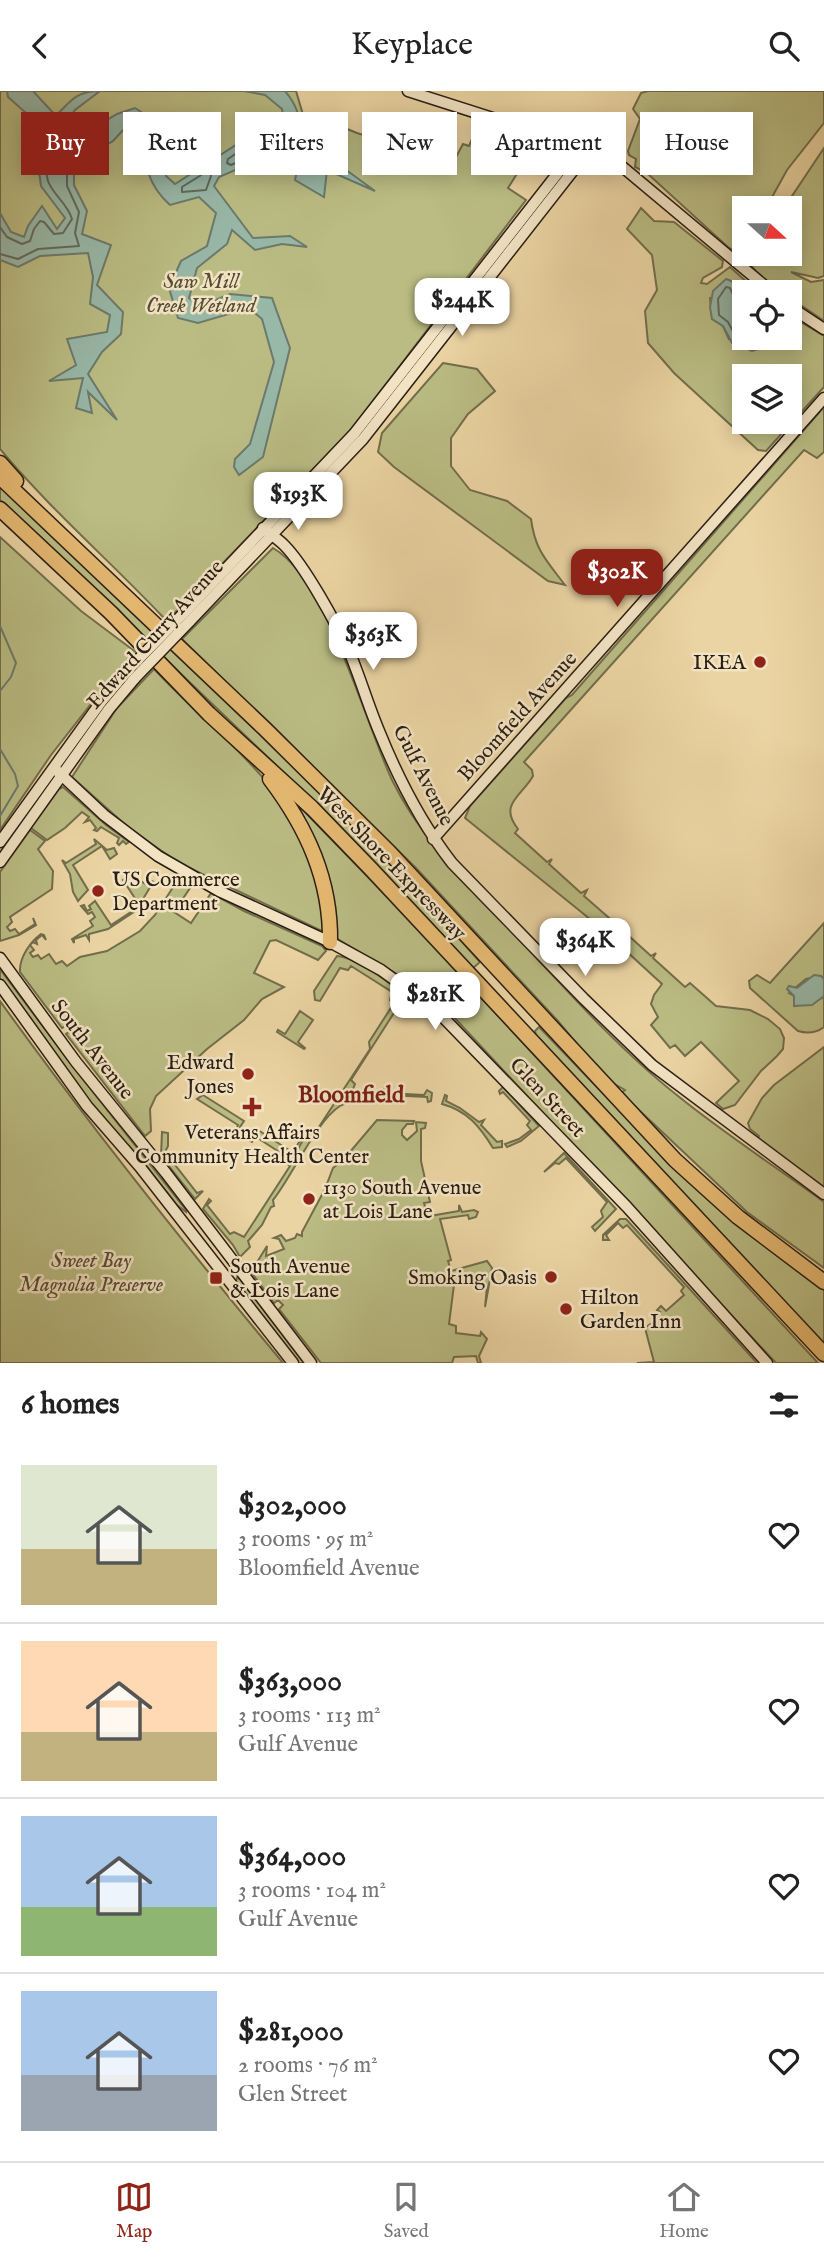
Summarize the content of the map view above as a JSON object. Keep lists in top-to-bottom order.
{
  "streets": {
    "highway": ["West Shore Expressway"],
    "street": [
      "Edward Curry Avenue",
      "Bloomfield Avenue",
      "Gulf Avenue",
      "South Avenue",
      "Glen Street"
    ]
  },
  "crossings": [
    ["Edward Curry Avenue", "Gulf Avenue"],
    ["Edward Curry Avenue", "Glen Street"],
    ["Bloomfield Avenue", "Gulf Avenue"]
  ],
  "districts": ["Bloomfield"],
  "parks": ["Saw Mill Creek Wetland", "Sweet Bay Magnolia Preserve"],
  "places": {
    "other": [
      "IKEA",
      "US Commerce Department",
      "Edward Jones",
      "1130 South Avenue at Lois Lane",
      "Smoking Oasis",
      "Hilton Garden Inn"
    ],
    "health": ["Veterans Affairs Community Health Center"],
    "transit": ["South Avenue & Lois Lane"]
  },
  "north": "right",
  "page": {
    "header": "Keyplace",
    "chip": [
      "Buy",
      "Rent",
      "Filters",
      "New",
      "Apartment",
      "House"
    ],
    "price": [
      "$244K",
      "$193K",
      "$302K",
      "$363K",
      "$364K",
      "$281K"
    ],
    "heading": "6 homes",
    "list": [
      {
        "name": "$302,000",
        "note": "3 rooms · 95 m² · Bloomfield Avenue"
      },
      {
        "name": "$363,000",
        "note": "3 rooms · 113 m² · Gulf Avenue"
      },
      {
        "name": "$364,000",
        "note": "3 rooms · 104 m² · Gulf Avenue"
      },
      {
        "name": "$281,000",
        "note": "2 rooms · 76 m² · Glen Street"
      }
    ],
    "tabs": ["Map", "Saved", "Home"]
  }
}
